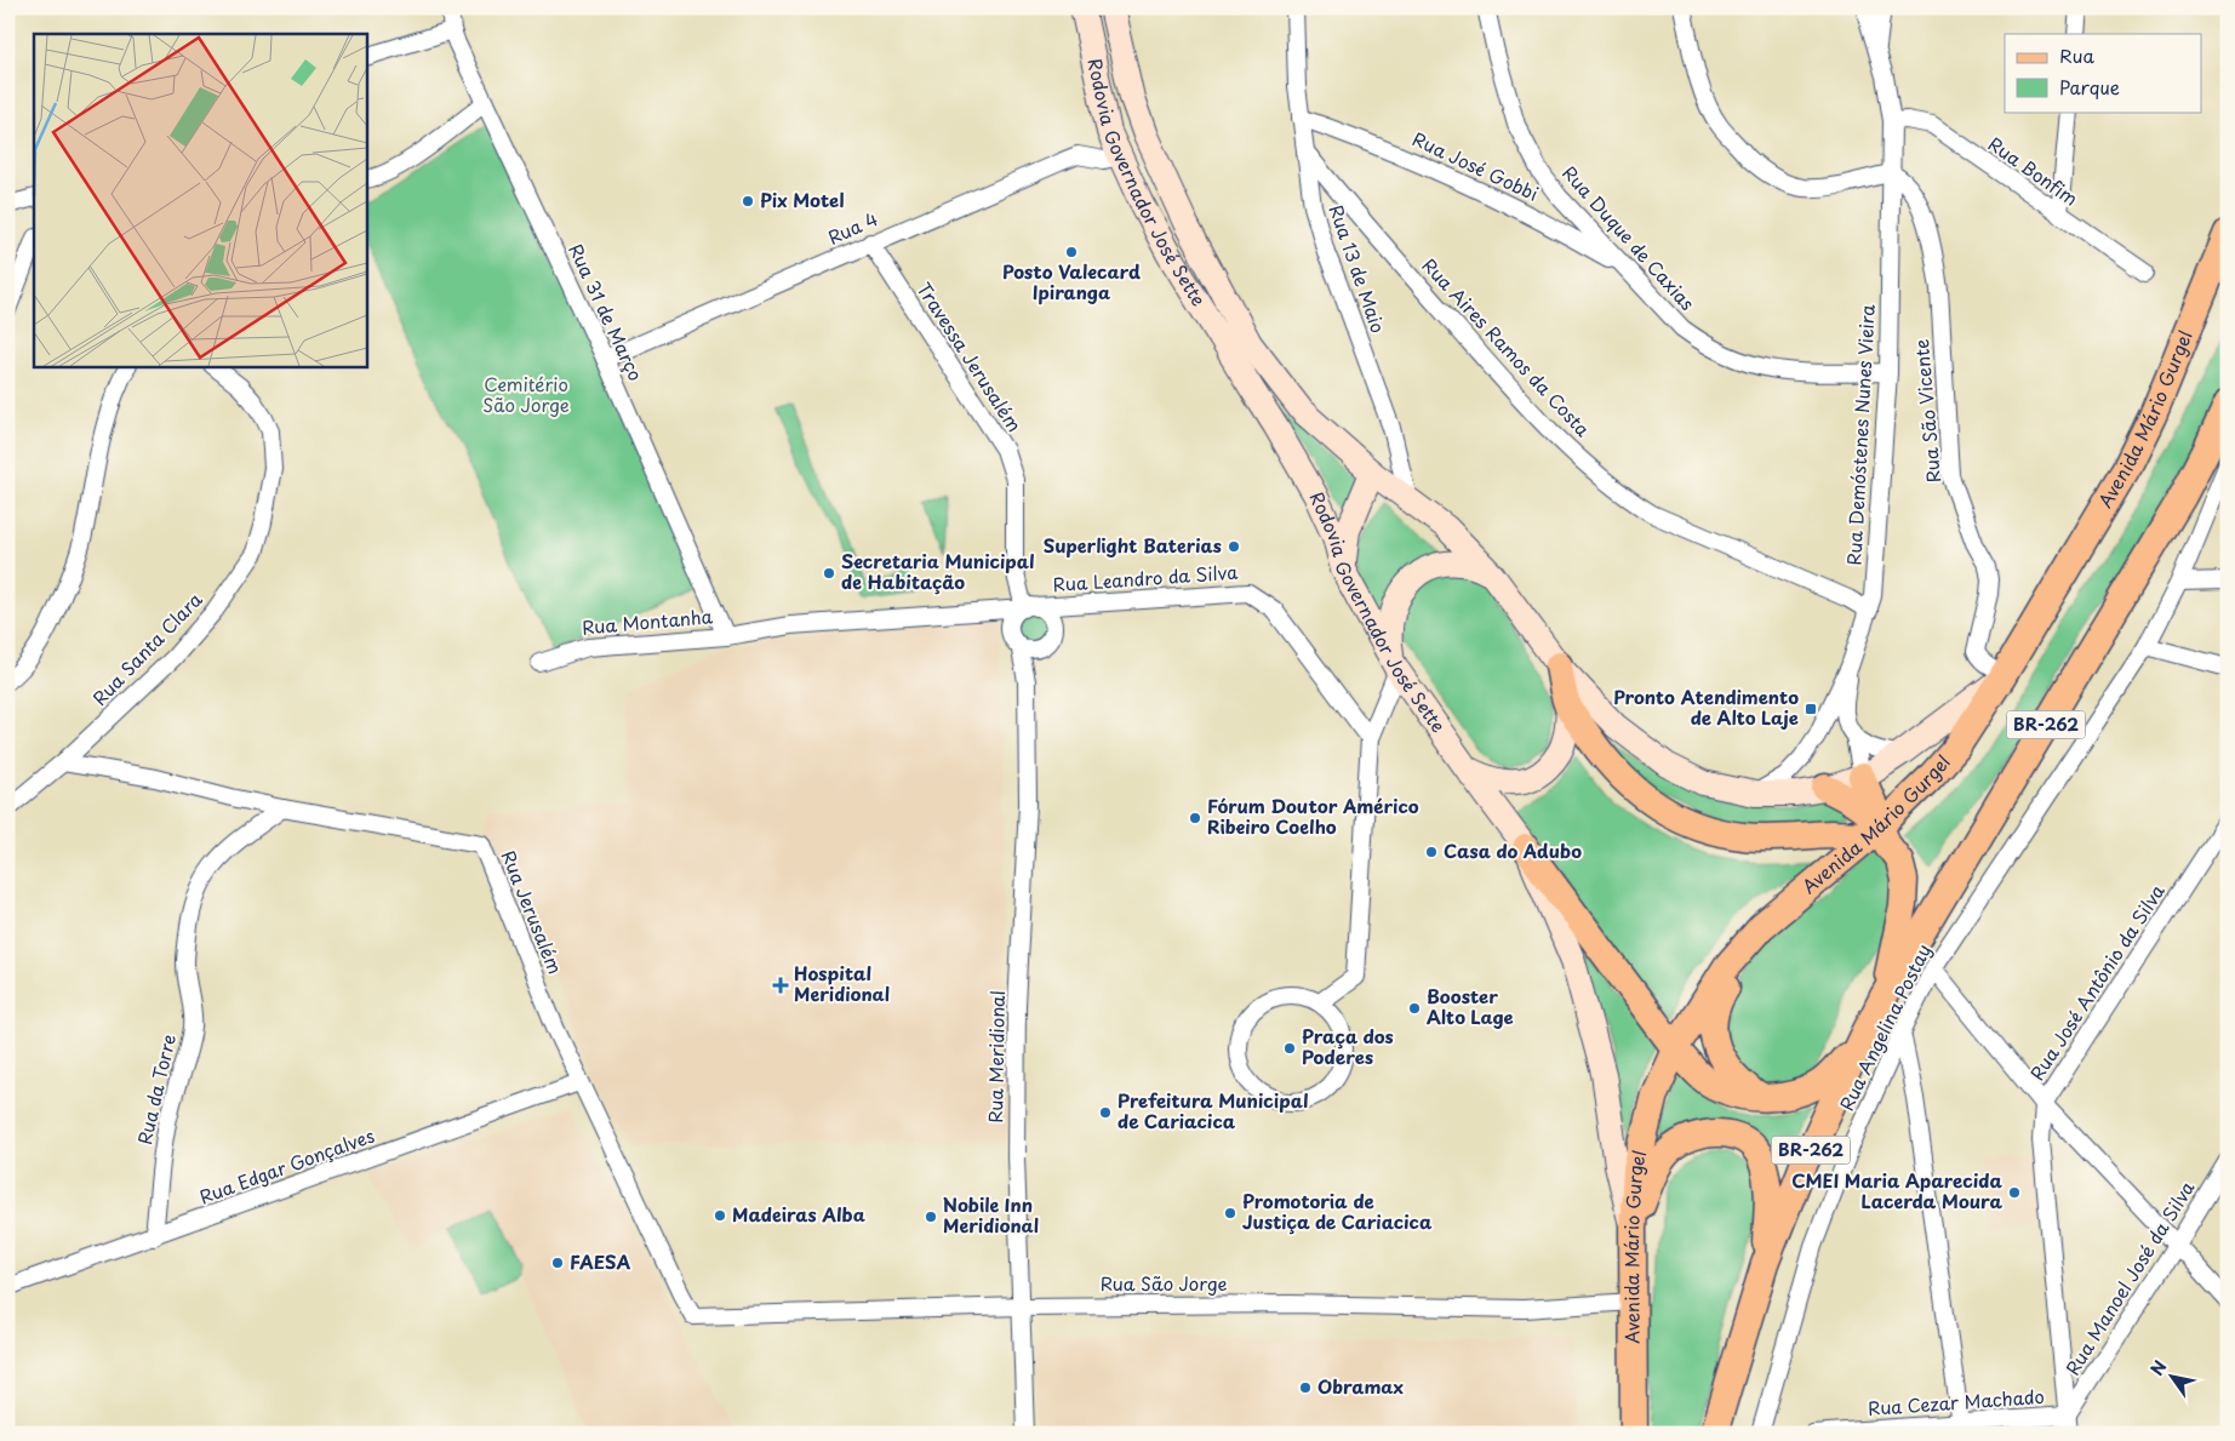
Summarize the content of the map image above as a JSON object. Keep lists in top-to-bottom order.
{
  "streets": {
    "main road": ["Rodovia Governador José Sette", "Avenida Mário Gurgel", "BR-262"],
    "street": [
      "Rua José Gobbi",
      "Rua Bonfim",
      "Rua 4",
      "Rua Duque de Caxias",
      "Rua 13 de Maio",
      "Rua 31 de Março",
      "Rua Aires Ramos da Costa",
      "Travessa Jerusalém",
      "Rua São Vicente",
      "Rua Demóstenes Nunes Vieira",
      "Rua Leandro da Silva",
      "Rua Montanha",
      "Rua Santa Clara",
      "Rua Jerusalém",
      "Rua José Antônio da Silva",
      "Rua Angelina Postay",
      "Rua Meridional",
      "Rua da Torre",
      "Rua Edgar Gonçalves",
      "Rua Manoel José da Silva",
      "Rua São Jorge",
      "Rua Cezar Machado"
    ]
  },
  "crossings": [
    ["Rua José Gobbi", "Rua Duque de Caxias"],
    ["Rua José Gobbi", "Rua 13 de Maio"],
    ["Rua Bonfim", "Rua Demóstenes Nunes Vieira"],
    ["Rodovia Governador José Sette", "Rua 4"],
    ["Rodovia Governador José Sette", "Rua 13 de Maio"],
    ["Rodovia Governador José Sette", "Rua São Vicente"],
    ["Rodovia Governador José Sette", "Avenida Mário Gurgel"],
    ["Rodovia Governador José Sette", "Rua Demóstenes Nunes Vieira"],
    ["Rua 4", "Rua 31 de Março"],
    ["Rua 4", "Travessa Jerusalém"],
    ["Rua Duque de Caxias", "Rua Demóstenes Nunes Vieira"],
    ["Rua 13 de Maio", "Rua Aires Ramos da Costa"],
    ["Rua 31 de Março", "Rua Leandro da Silva"],
    ["Rua 31 de Março", "Rua Montanha"],
    ["Rua Aires Ramos da Costa", "Rua Demóstenes Nunes Vieira"],
    ["Travessa Jerusalém", "Rua Leandro da Silva"],
    ["Rua São Vicente", "Avenida Mário Gurgel"],
    ["Rua São Vicente", "Rua Demóstenes Nunes Vieira"],
    ["Avenida Mário Gurgel", "Rua São Jorge"],
    ["Rua Leandro da Silva", "Rua Montanha"],
    ["Rua Santa Clara", "Rua Jerusalém"],
    ["Rua Jerusalém", "Rua da Torre"],
    ["Rua Jerusalém", "Rua Edgar Gonçalves"],
    ["Rua Jerusalém", "Rua São Jorge"],
    ["Rua José Antônio da Silva", "Rua Manoel José da Silva"],
    ["Rua José Antônio da Silva", "Rua Cezar Machado"],
    ["Rua Meridional", "Rua São Jorge"],
    ["Rua da Torre", "Rua Edgar Gonçalves"],
    ["Rua Manoel José da Silva", "Rua Cezar Machado"]
  ],
  "parks": ["Cemitério São Jorge"],
  "places": {
    "other": [
      "Pix Motel",
      "Posto Valecard Ipiranga",
      "Superlight Baterias",
      "Secretaria Municipal de Habitação",
      "Fórum Doutor Américo Ribeiro Coelho",
      "Casa do Adubo",
      "Booster Alto Lage",
      "Praça dos Poderes",
      "Prefeitura Municipal de Cariacica",
      "CMEI Maria Aparecida Lacerda Moura",
      "Promotoria de Justiça de Cariacica",
      "Madeiras Alba",
      "Nobile Inn Meridional",
      "FAESA",
      "Obramax"
    ],
    "transit": ["Pronto Atendimento de Alto Laje"],
    "health": ["Hospital Meridional"]
  },
  "legend": ["Rua", "Parque"],
  "north": "top left"
}
